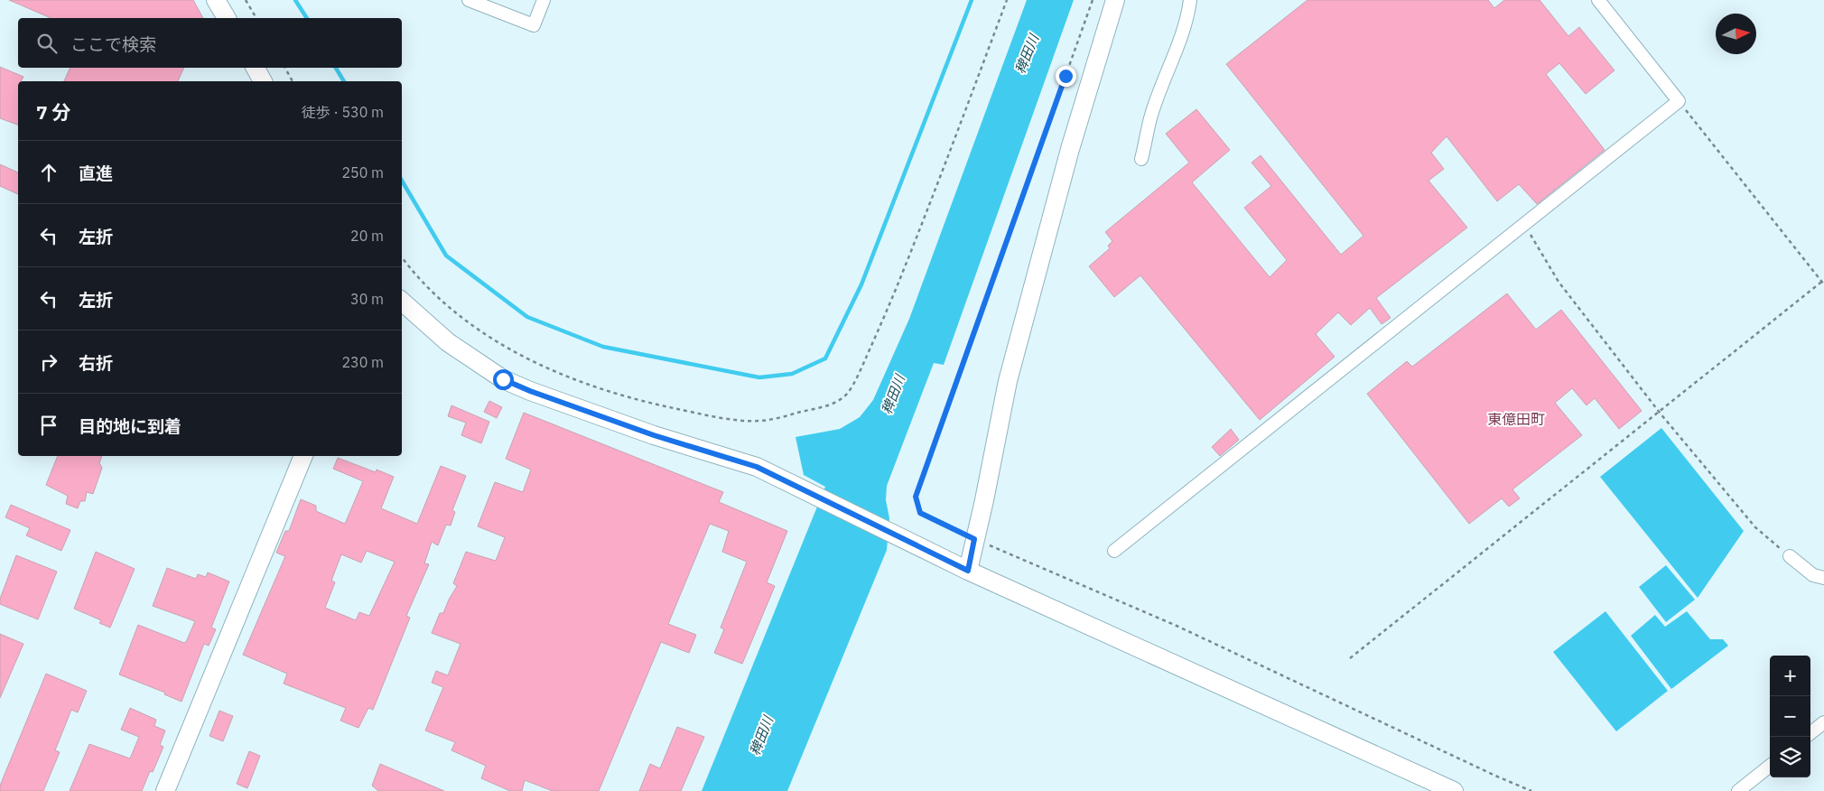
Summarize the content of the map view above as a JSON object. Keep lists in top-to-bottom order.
{
  "districts": ["東億田町"],
  "water": ["稗田川"],
  "north": "right",
  "page": {
    "search": "ここで検索",
    "heading": ["7 分", "徒歩 · 530 m"],
    "list": [
      ["直進", "250 m"],
      ["左折", "20 m"],
      ["左折", "30 m"],
      ["右折", "230 m"],
      "目的地に到着"
    ],
    "map_buttons": ["+", "−"]
  }
}
